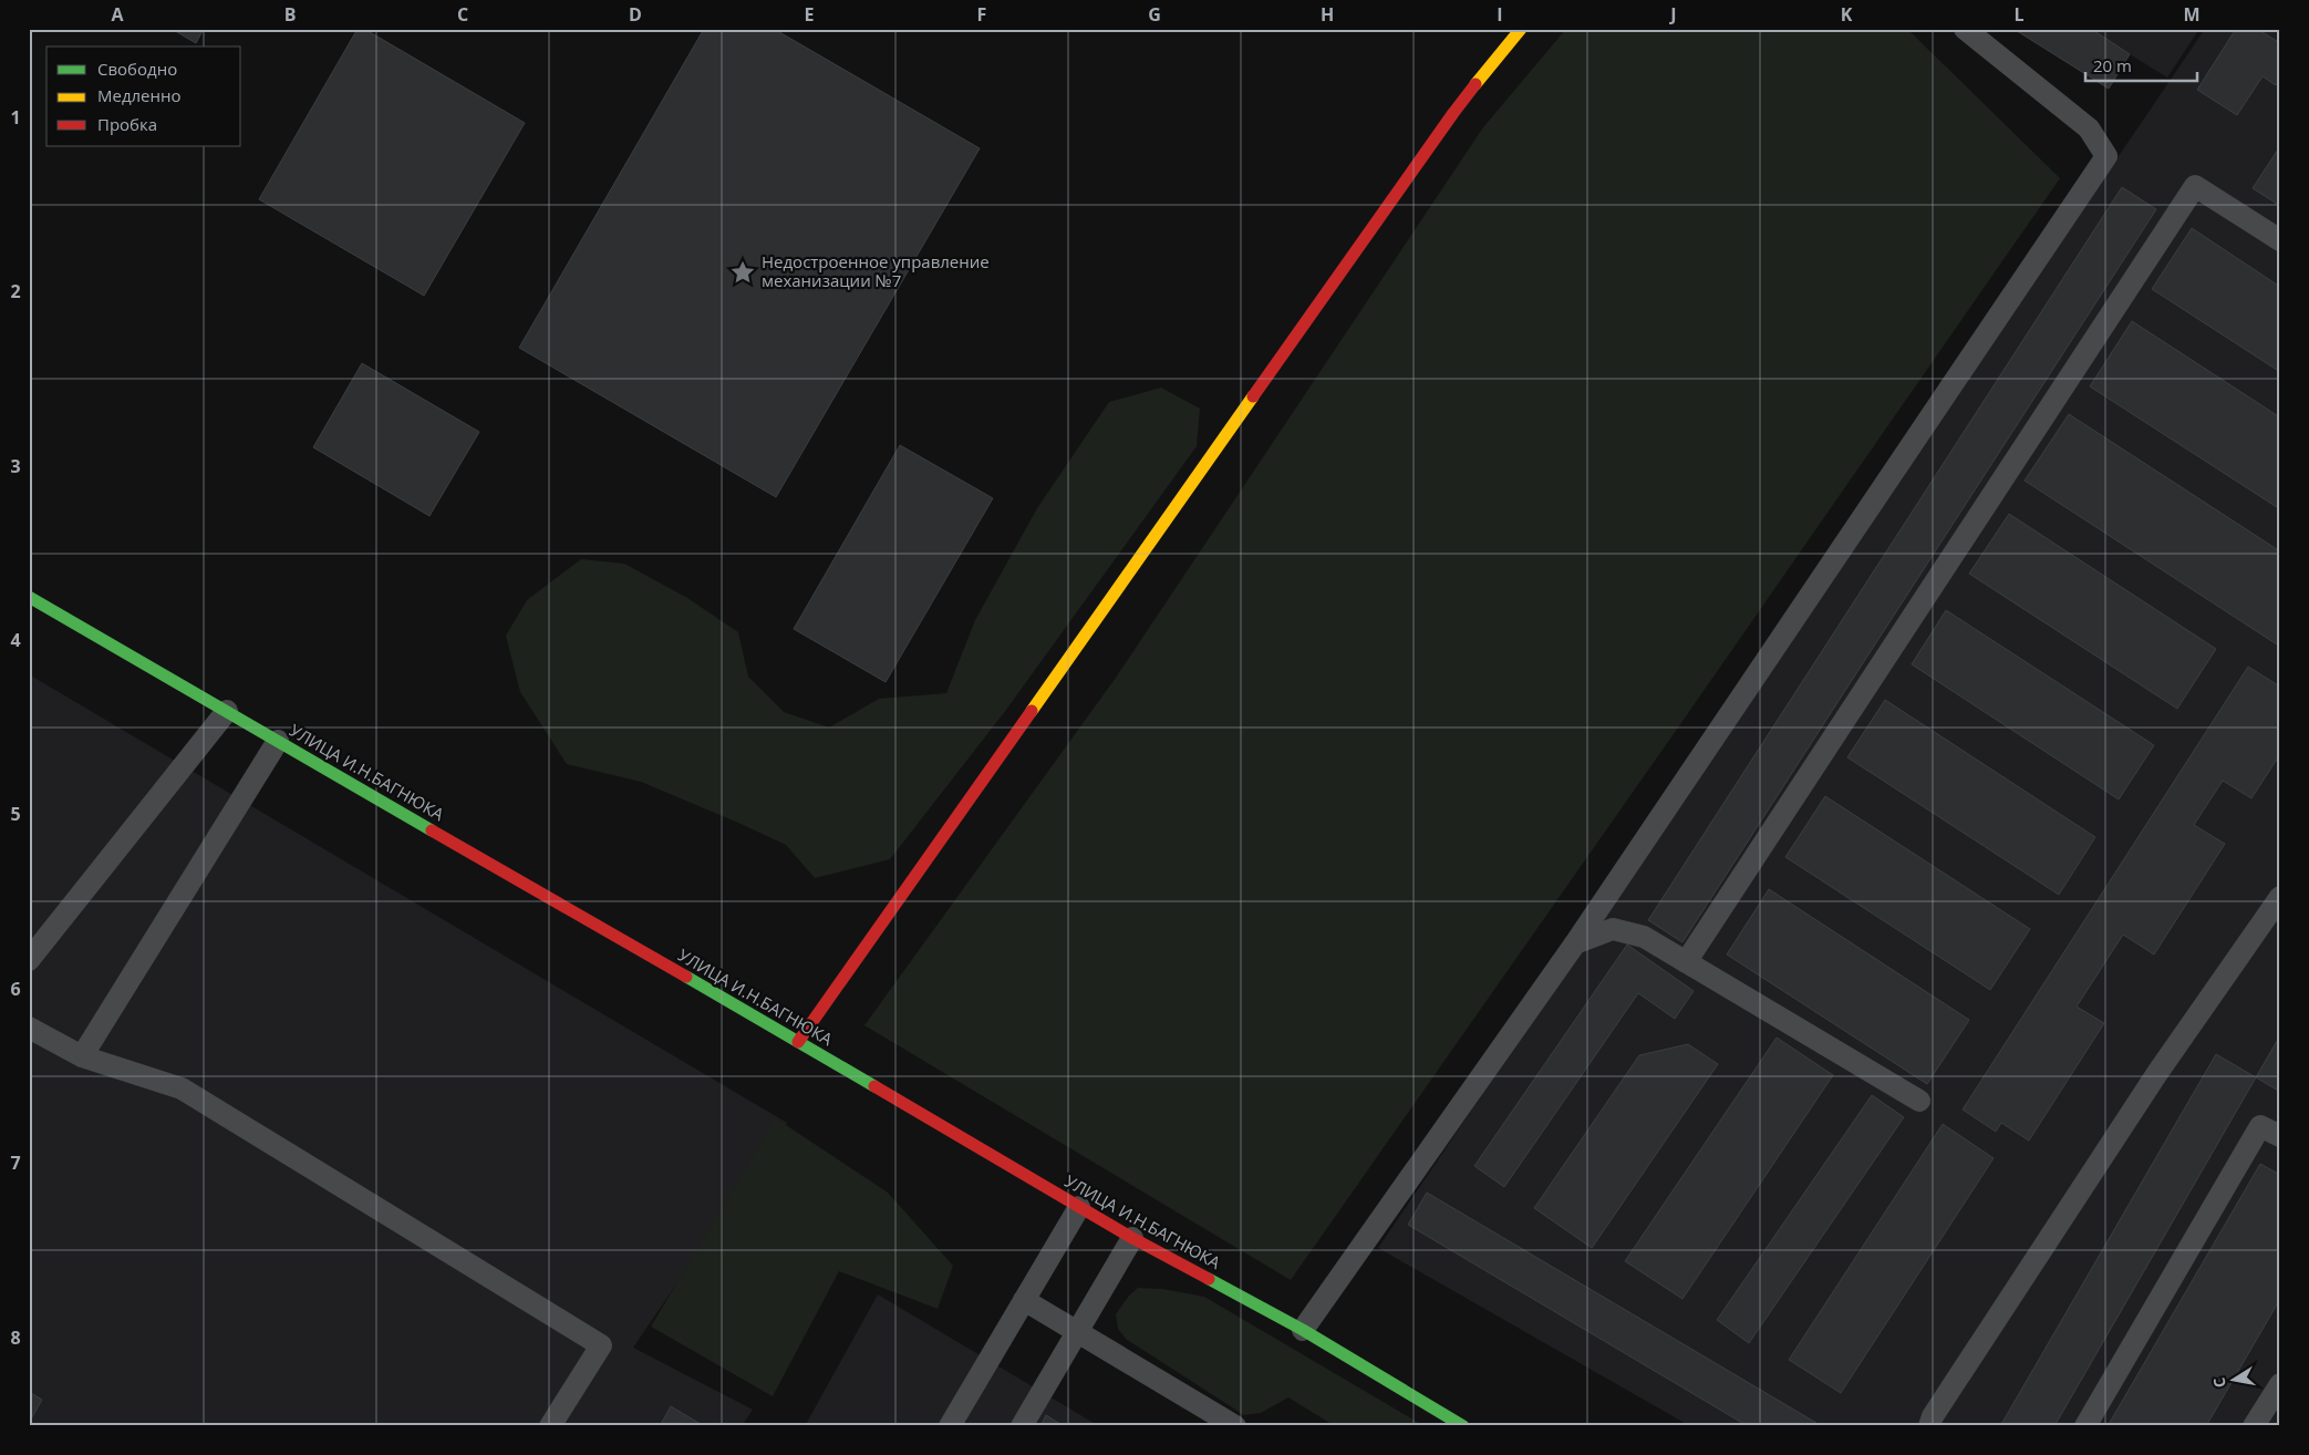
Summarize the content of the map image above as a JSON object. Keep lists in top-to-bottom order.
{
  "streets": {
    "street": ["УЛИЦА И.Н.БАГНЮКА"]
  },
  "places": {
    "place": ["Недостроенное управление механизации №7"]
  },
  "legend": ["Свободно", "Медленно", "Пробка"],
  "scale_bar": "20 m",
  "north": "left",
  "grid": {
    "columns": [
      "A",
      "B",
      "C",
      "D",
      "E",
      "F",
      "G",
      "H",
      "I",
      "J",
      "K",
      "L",
      "M"
    ],
    "rows": [
      "1",
      "2",
      "3",
      "4",
      "5",
      "6",
      "7",
      "8"
    ]
  }
}
